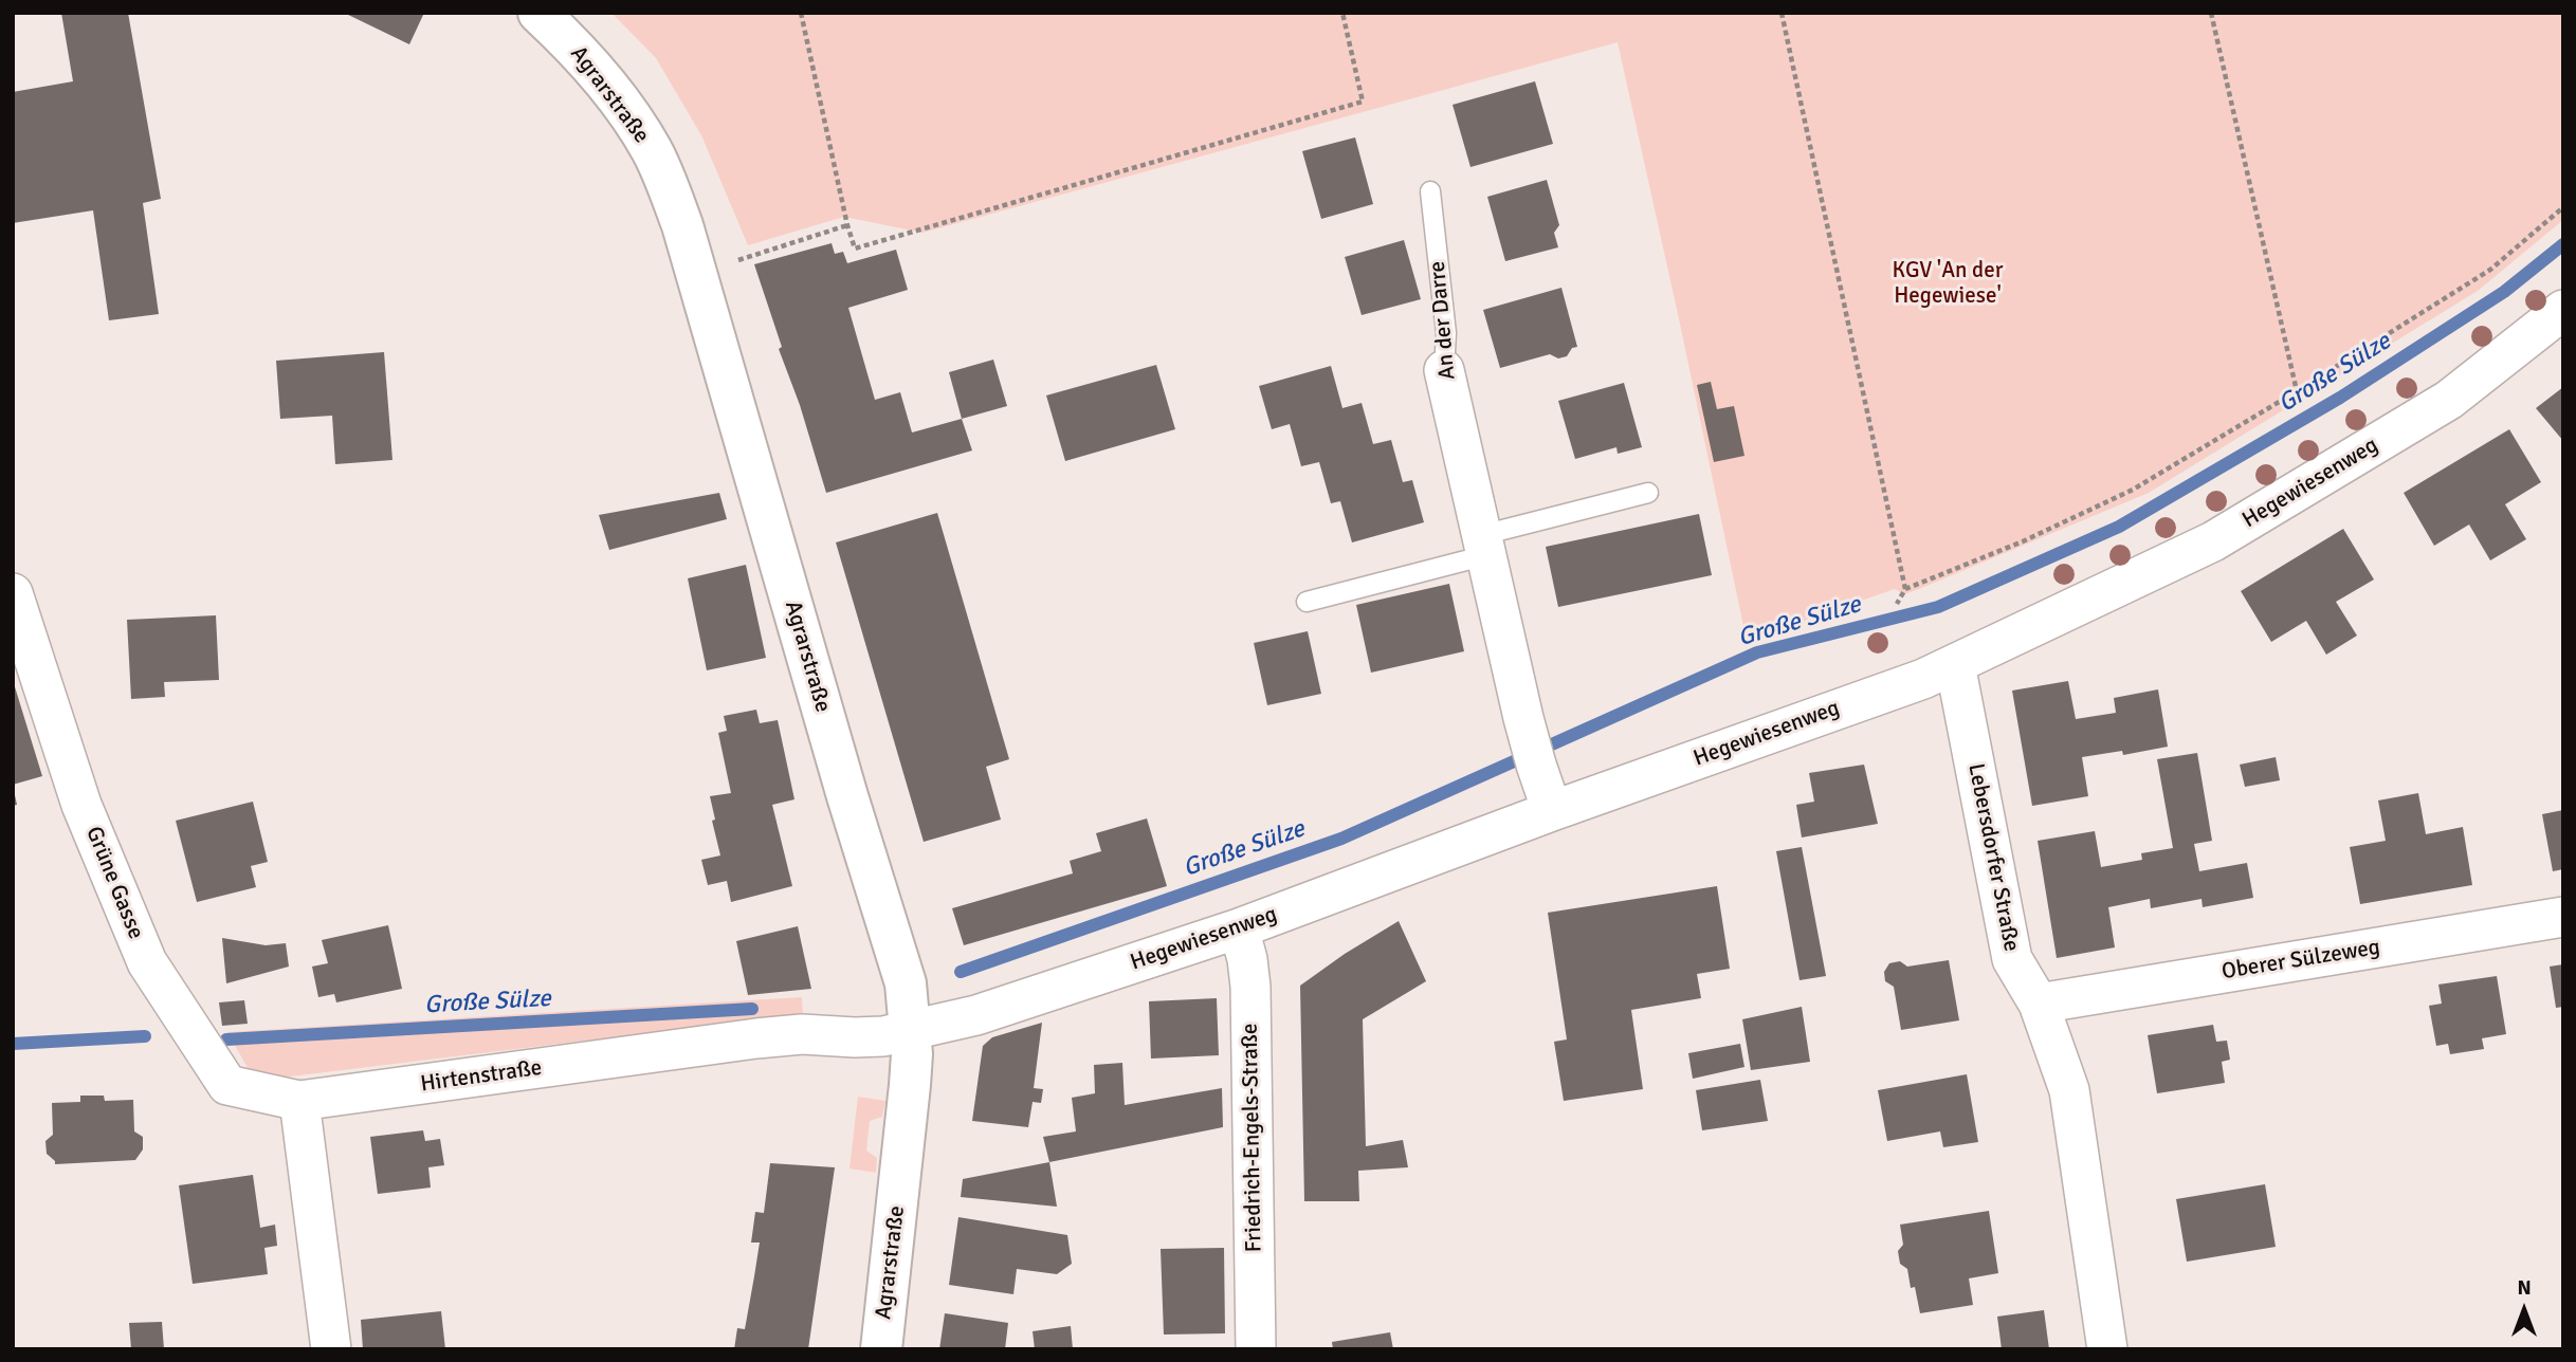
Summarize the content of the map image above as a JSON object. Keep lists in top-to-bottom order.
{
  "streets": {
    "main road": ["Agrarstraße"],
    "street": [
      "An der Darre",
      "Hegewiesenweg",
      "Lebersdorfer Straße",
      "Grüne Gasse",
      "Oberer Sülzeweg",
      "Hirtenstraße",
      "Friedrich-Engels-Straße"
    ]
  },
  "crossings": [
    ["Agrarstraße", "Hegewiesenweg"],
    ["Agrarstraße", "Hirtenstraße"],
    ["An der Darre", "Hegewiesenweg"],
    ["Hegewiesenweg", "Lebersdorfer Straße"],
    ["Hegewiesenweg", "Hirtenstraße"],
    ["Hegewiesenweg", "Friedrich-Engels-Straße"],
    ["Lebersdorfer Straße", "Oberer Sülzeweg"],
    ["Grüne Gasse", "Hirtenstraße"]
  ],
  "water": ["Große Sülze"],
  "parks": ["KGV 'An der Hegewiese'"],
  "north": "top"
}
